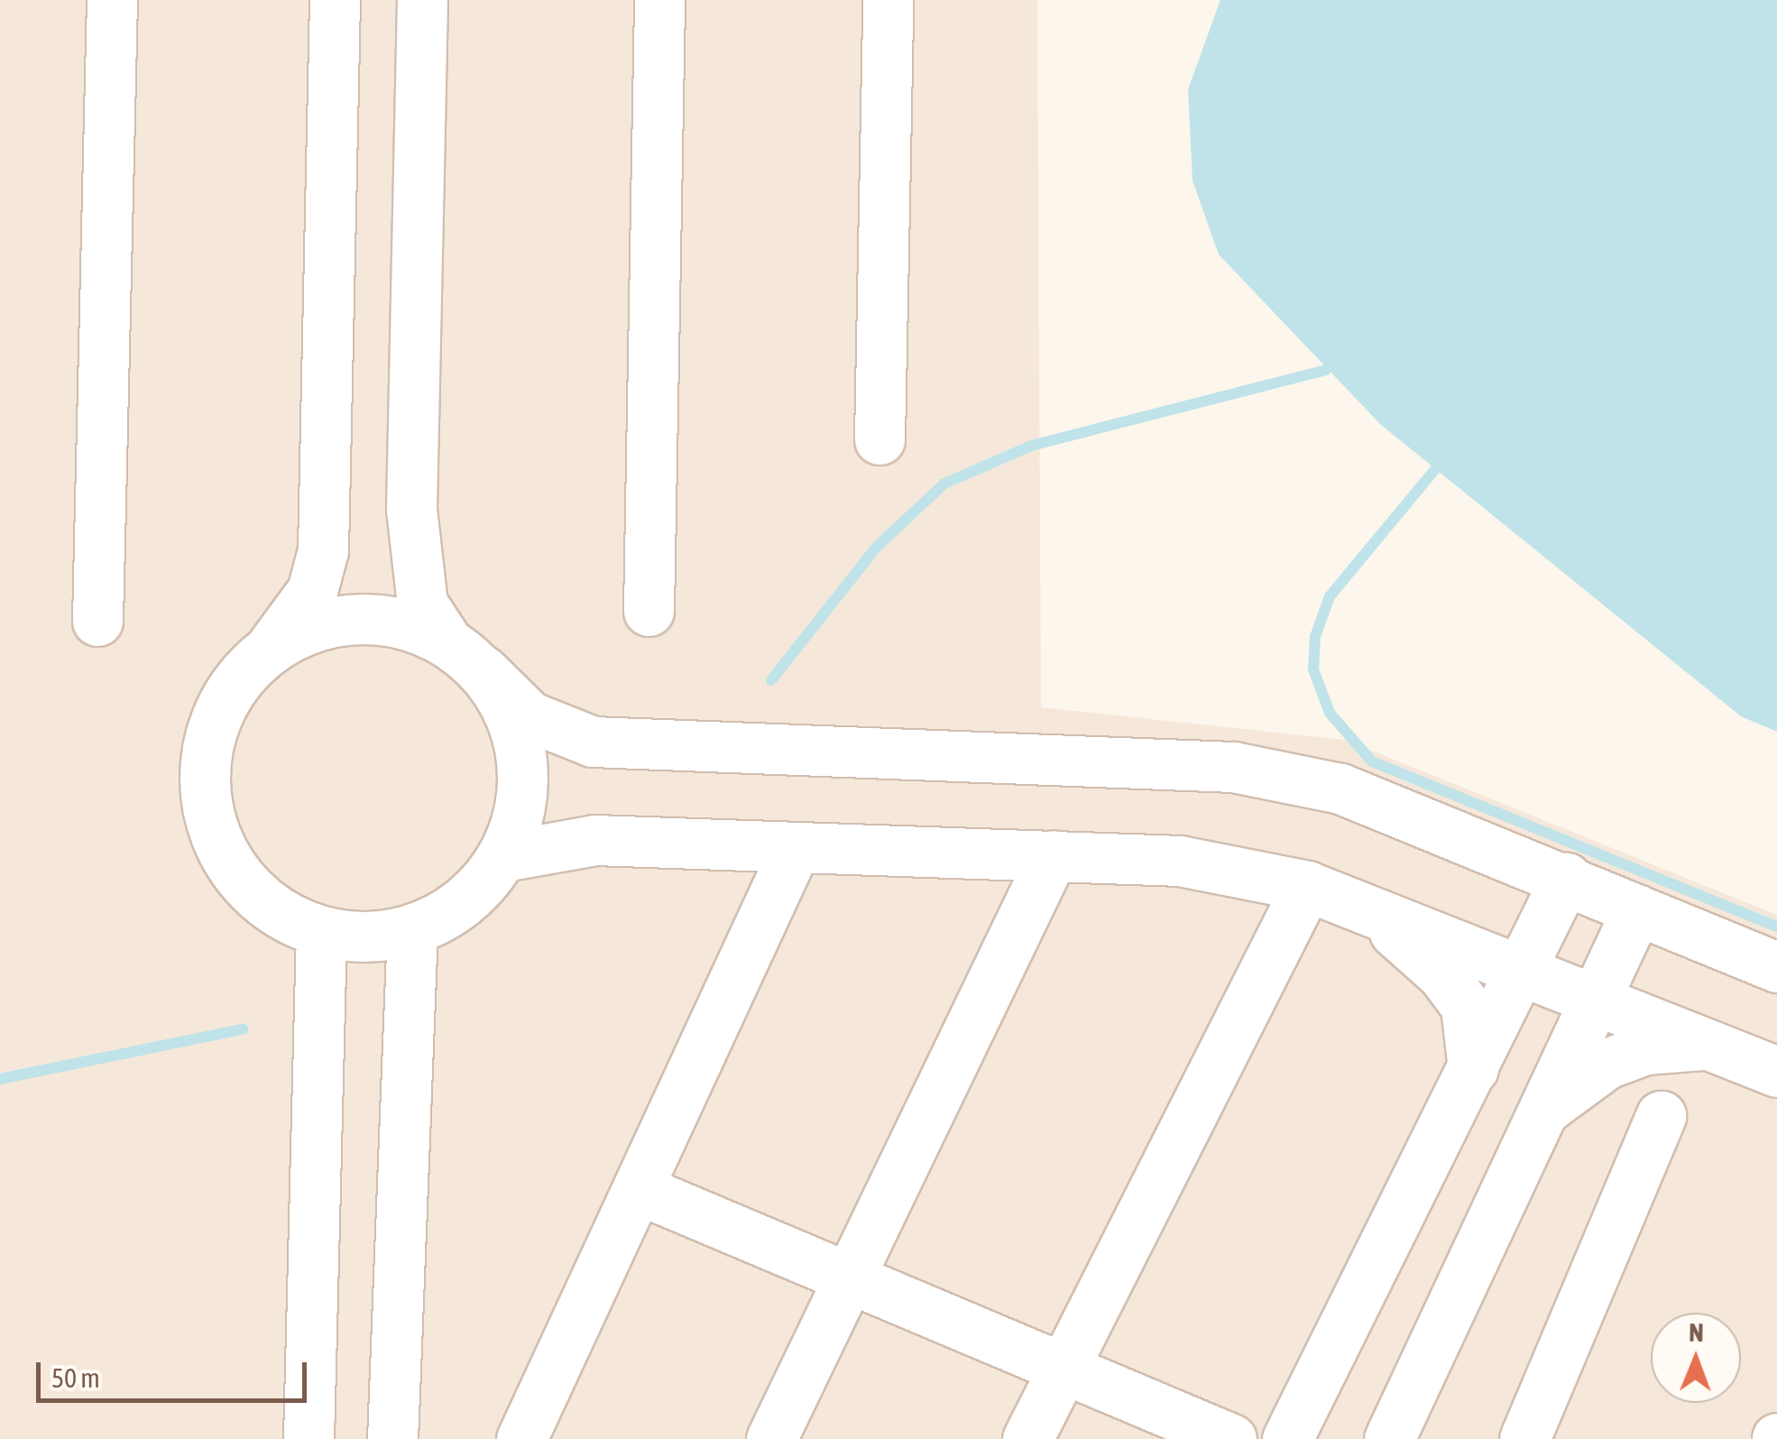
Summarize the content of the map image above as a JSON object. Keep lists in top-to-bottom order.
{
  "scale_bar": "50 m",
  "north": "top"
}
